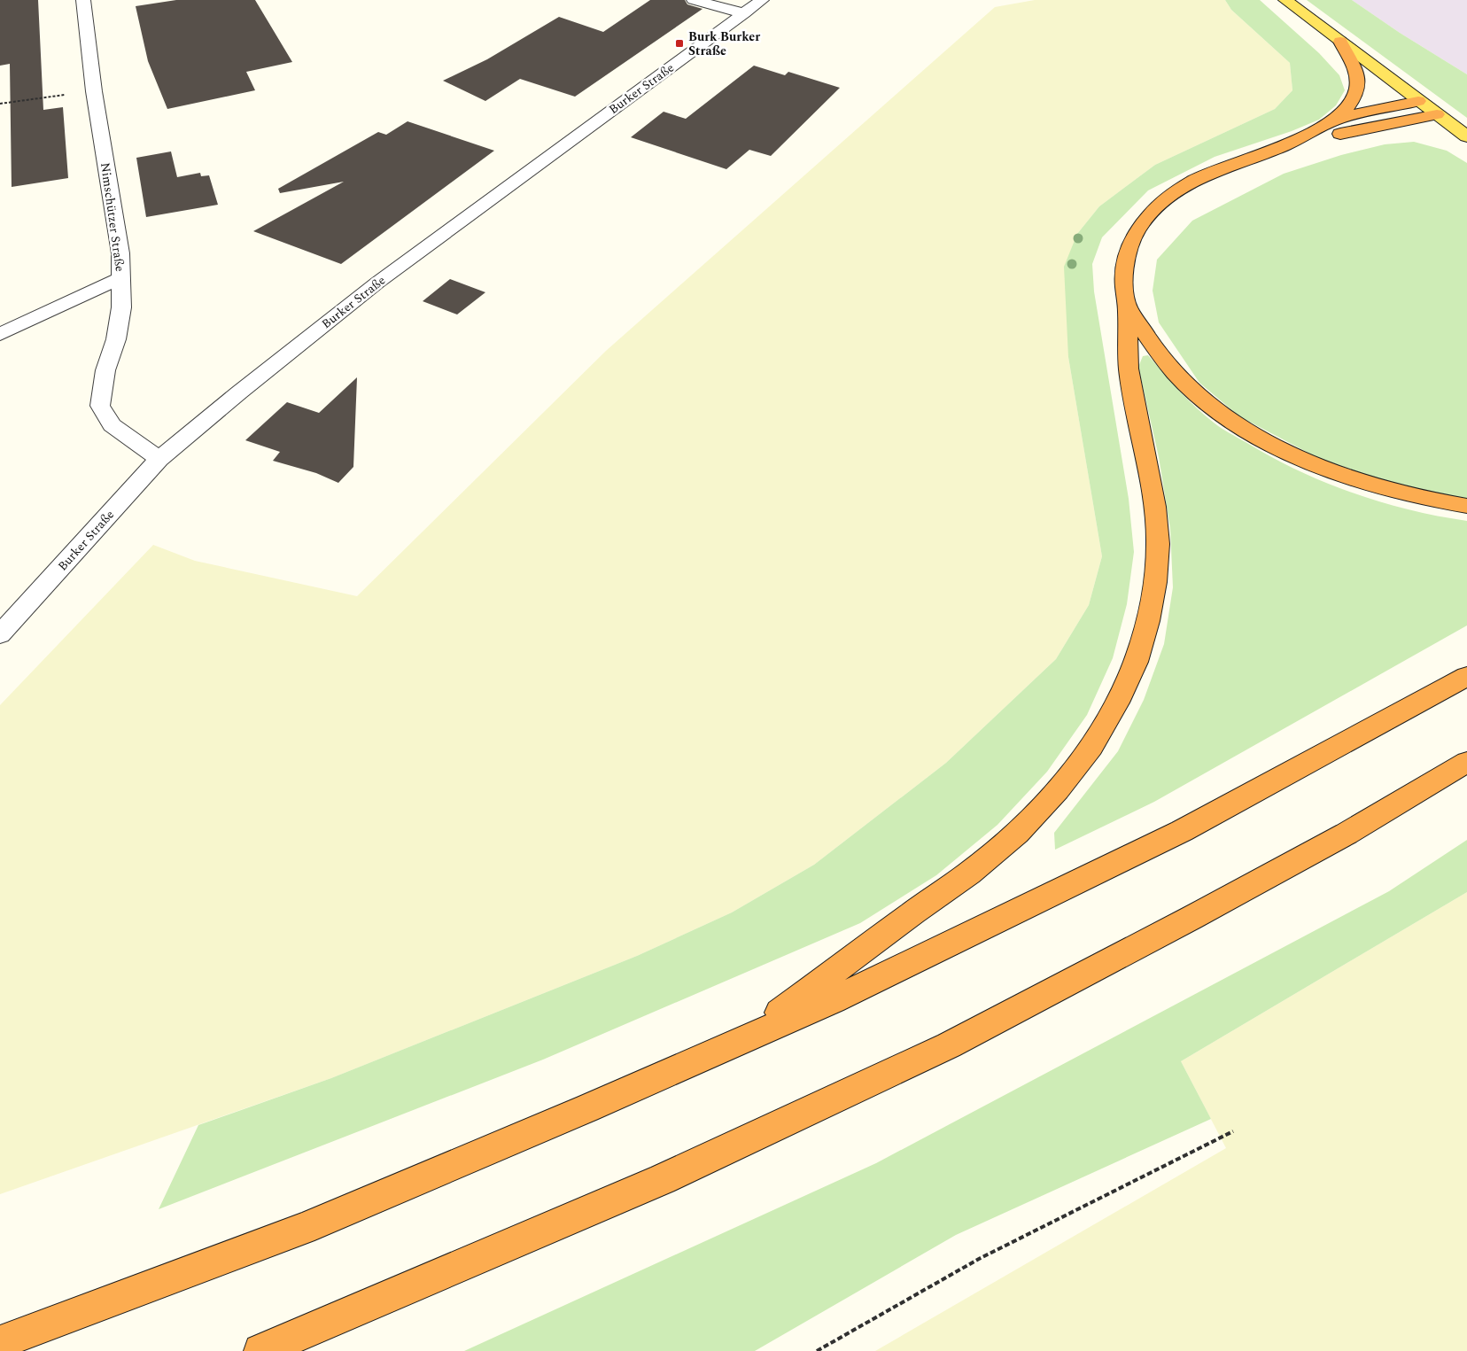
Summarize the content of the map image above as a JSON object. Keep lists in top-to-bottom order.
{
  "streets": {
    "street": ["Burker Straße", "Nimschützer Straße"]
  },
  "crossings": [
    ["Burker Straße", "Nimschützer Straße"]
  ],
  "places": {
    "transit": ["Burk Burker Straße"]
  }
}
